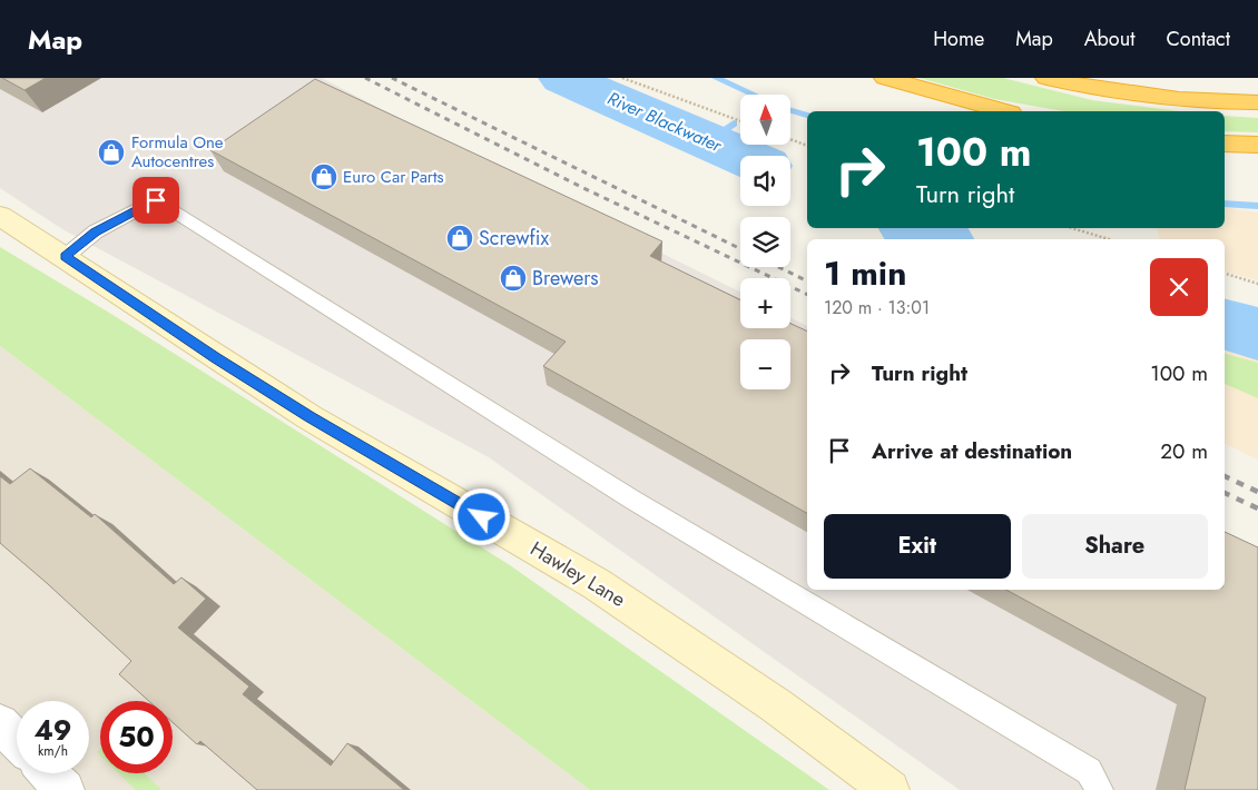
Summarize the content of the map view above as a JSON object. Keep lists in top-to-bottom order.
{
  "streets": {
    "main road": ["Hawley Lane"]
  },
  "water": ["River Blackwater"],
  "places": {
    "shop": [
      "Formula One Autocentres",
      "Euro Car Parts",
      "Screwfix",
      "Brewers"
    ]
  },
  "north": "top",
  "page": {
    "header": "Map",
    "nav": [
      "Home",
      "Map",
      "About",
      "Contact"
    ],
    "map_buttons": ["+", "−"],
    "turn": ["100 m", "Turn right"],
    "heading": ["1 min", "120 m · 13:01"],
    "list": [
      {
        "name": "Turn right",
        "value": "100 m"
      },
      {
        "name": "Arrive at destination",
        "value": "20 m"
      }
    ],
    "buttons": ["Exit", "Share"],
    "speed": "49 km/h",
    "limit": "50"
  }
}
